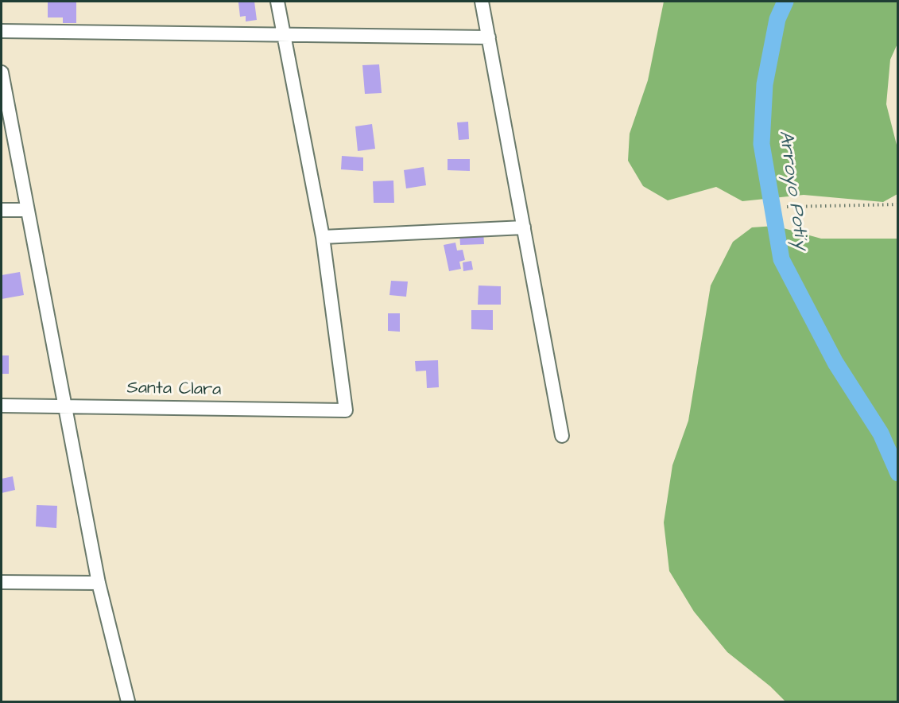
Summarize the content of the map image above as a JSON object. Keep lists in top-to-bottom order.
{
  "streets": {
    "street": ["Santa Clara"]
  },
  "water": ["Arroyo Poti´y"]
}
